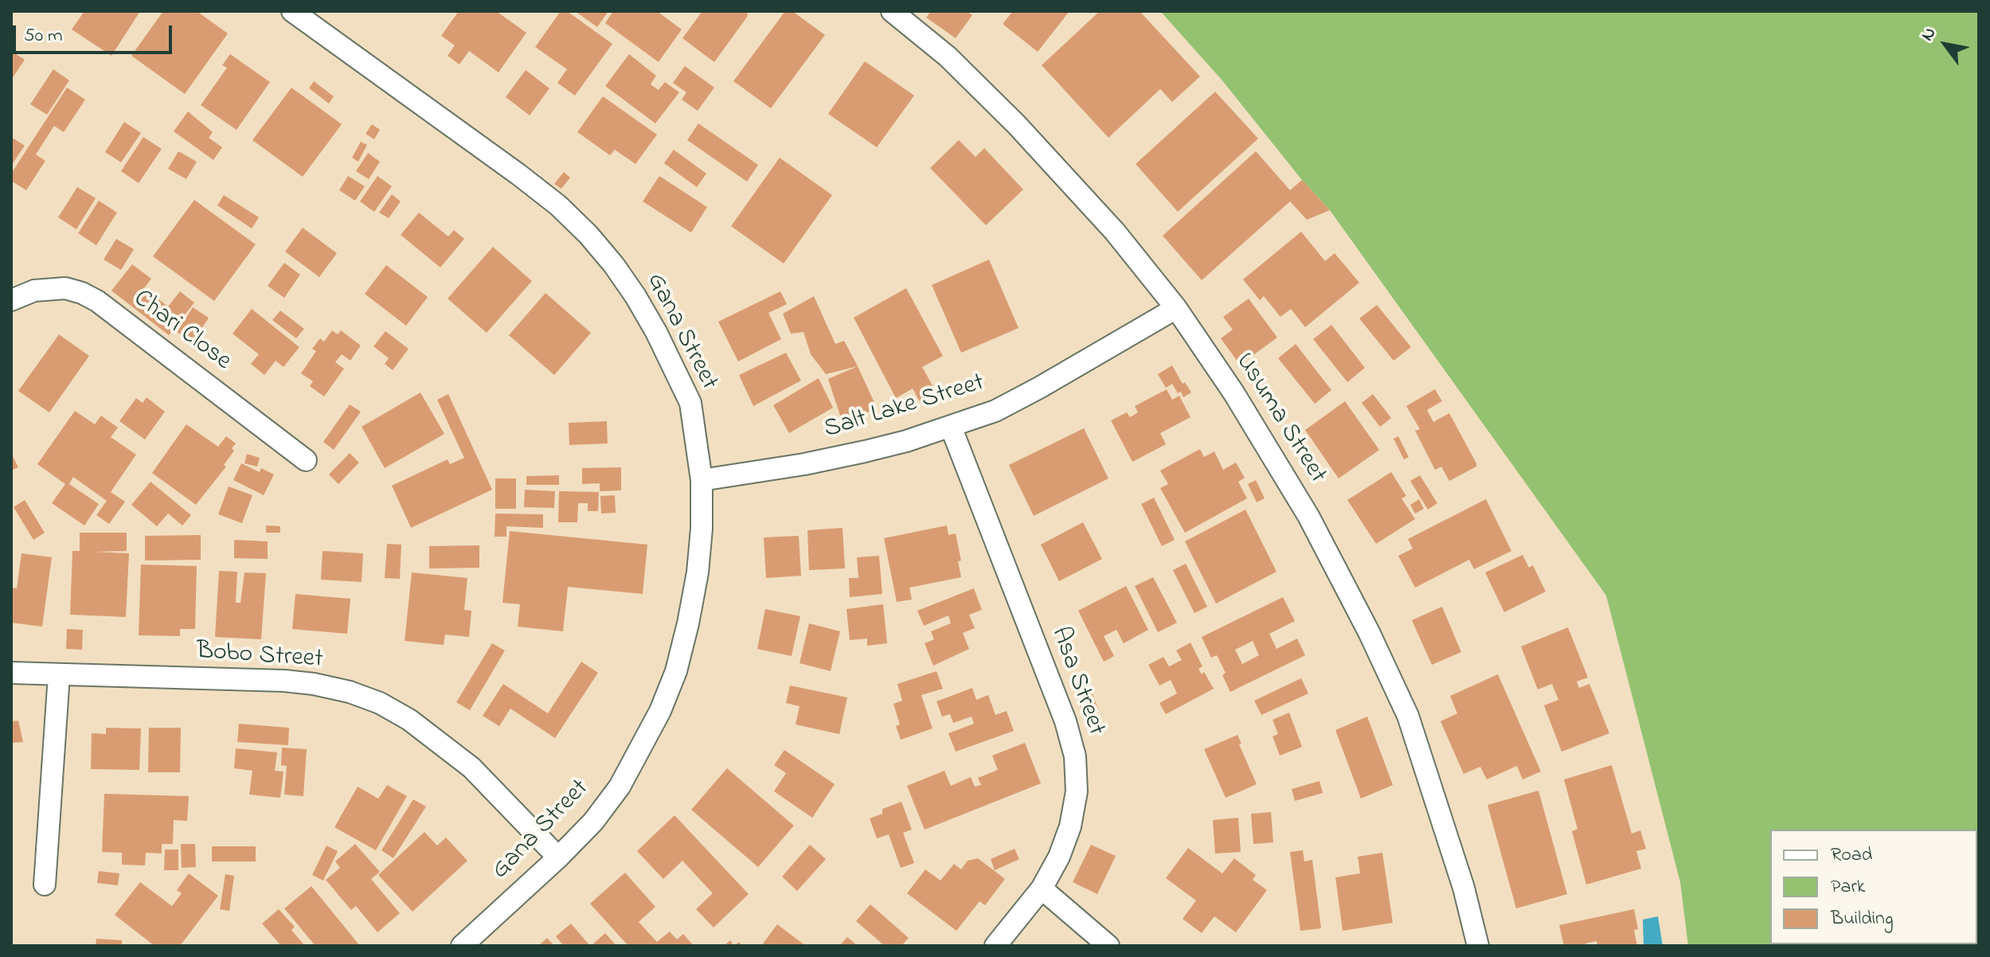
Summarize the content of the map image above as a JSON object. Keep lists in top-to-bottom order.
{
  "streets": {
    "street": [
      "Chari Close",
      "Gana Street",
      "Salt Lake Street",
      "Usuma Street",
      "Bobo Street",
      "Asa Street"
    ]
  },
  "crossings": [
    ["Gana Street", "Salt Lake Street"],
    ["Gana Street", "Bobo Street"],
    ["Salt Lake Street", "Usuma Street"],
    ["Salt Lake Street", "Asa Street"]
  ],
  "legend": ["Road", "Park", "Building"],
  "scale_bar": "50 m",
  "north": "top left"
}
